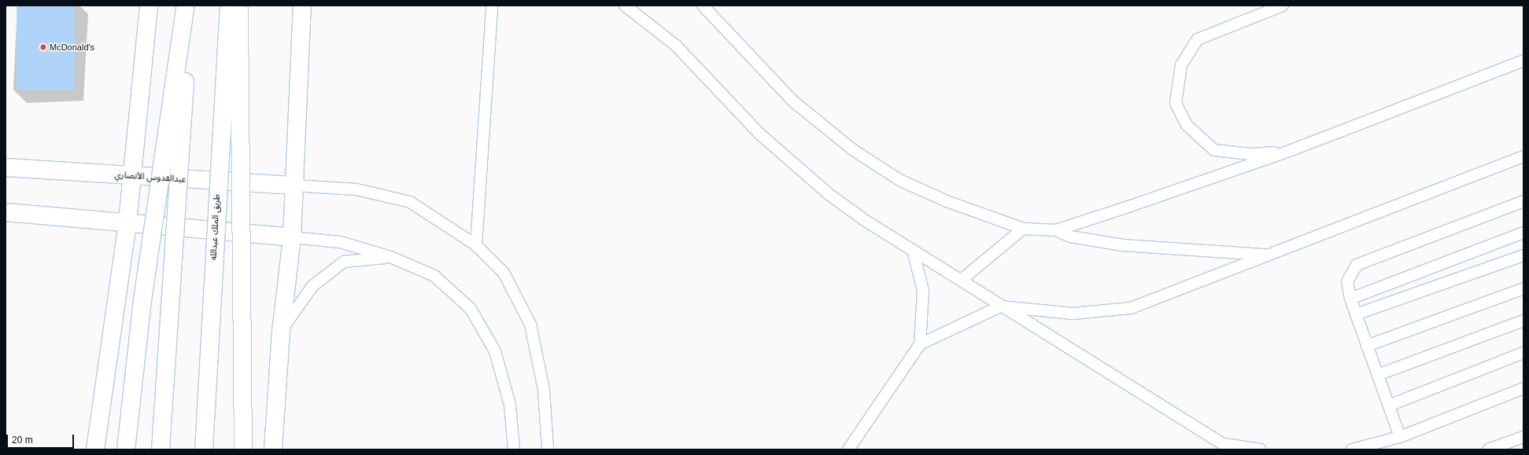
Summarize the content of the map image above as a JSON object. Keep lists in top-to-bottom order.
{
  "streets": {
    "main road": ["عبدالقدوس الأنصاري", "طريق الملك عبدالله"]
  },
  "places": ["McDonald's"],
  "scale_bar": "20 m"
}
